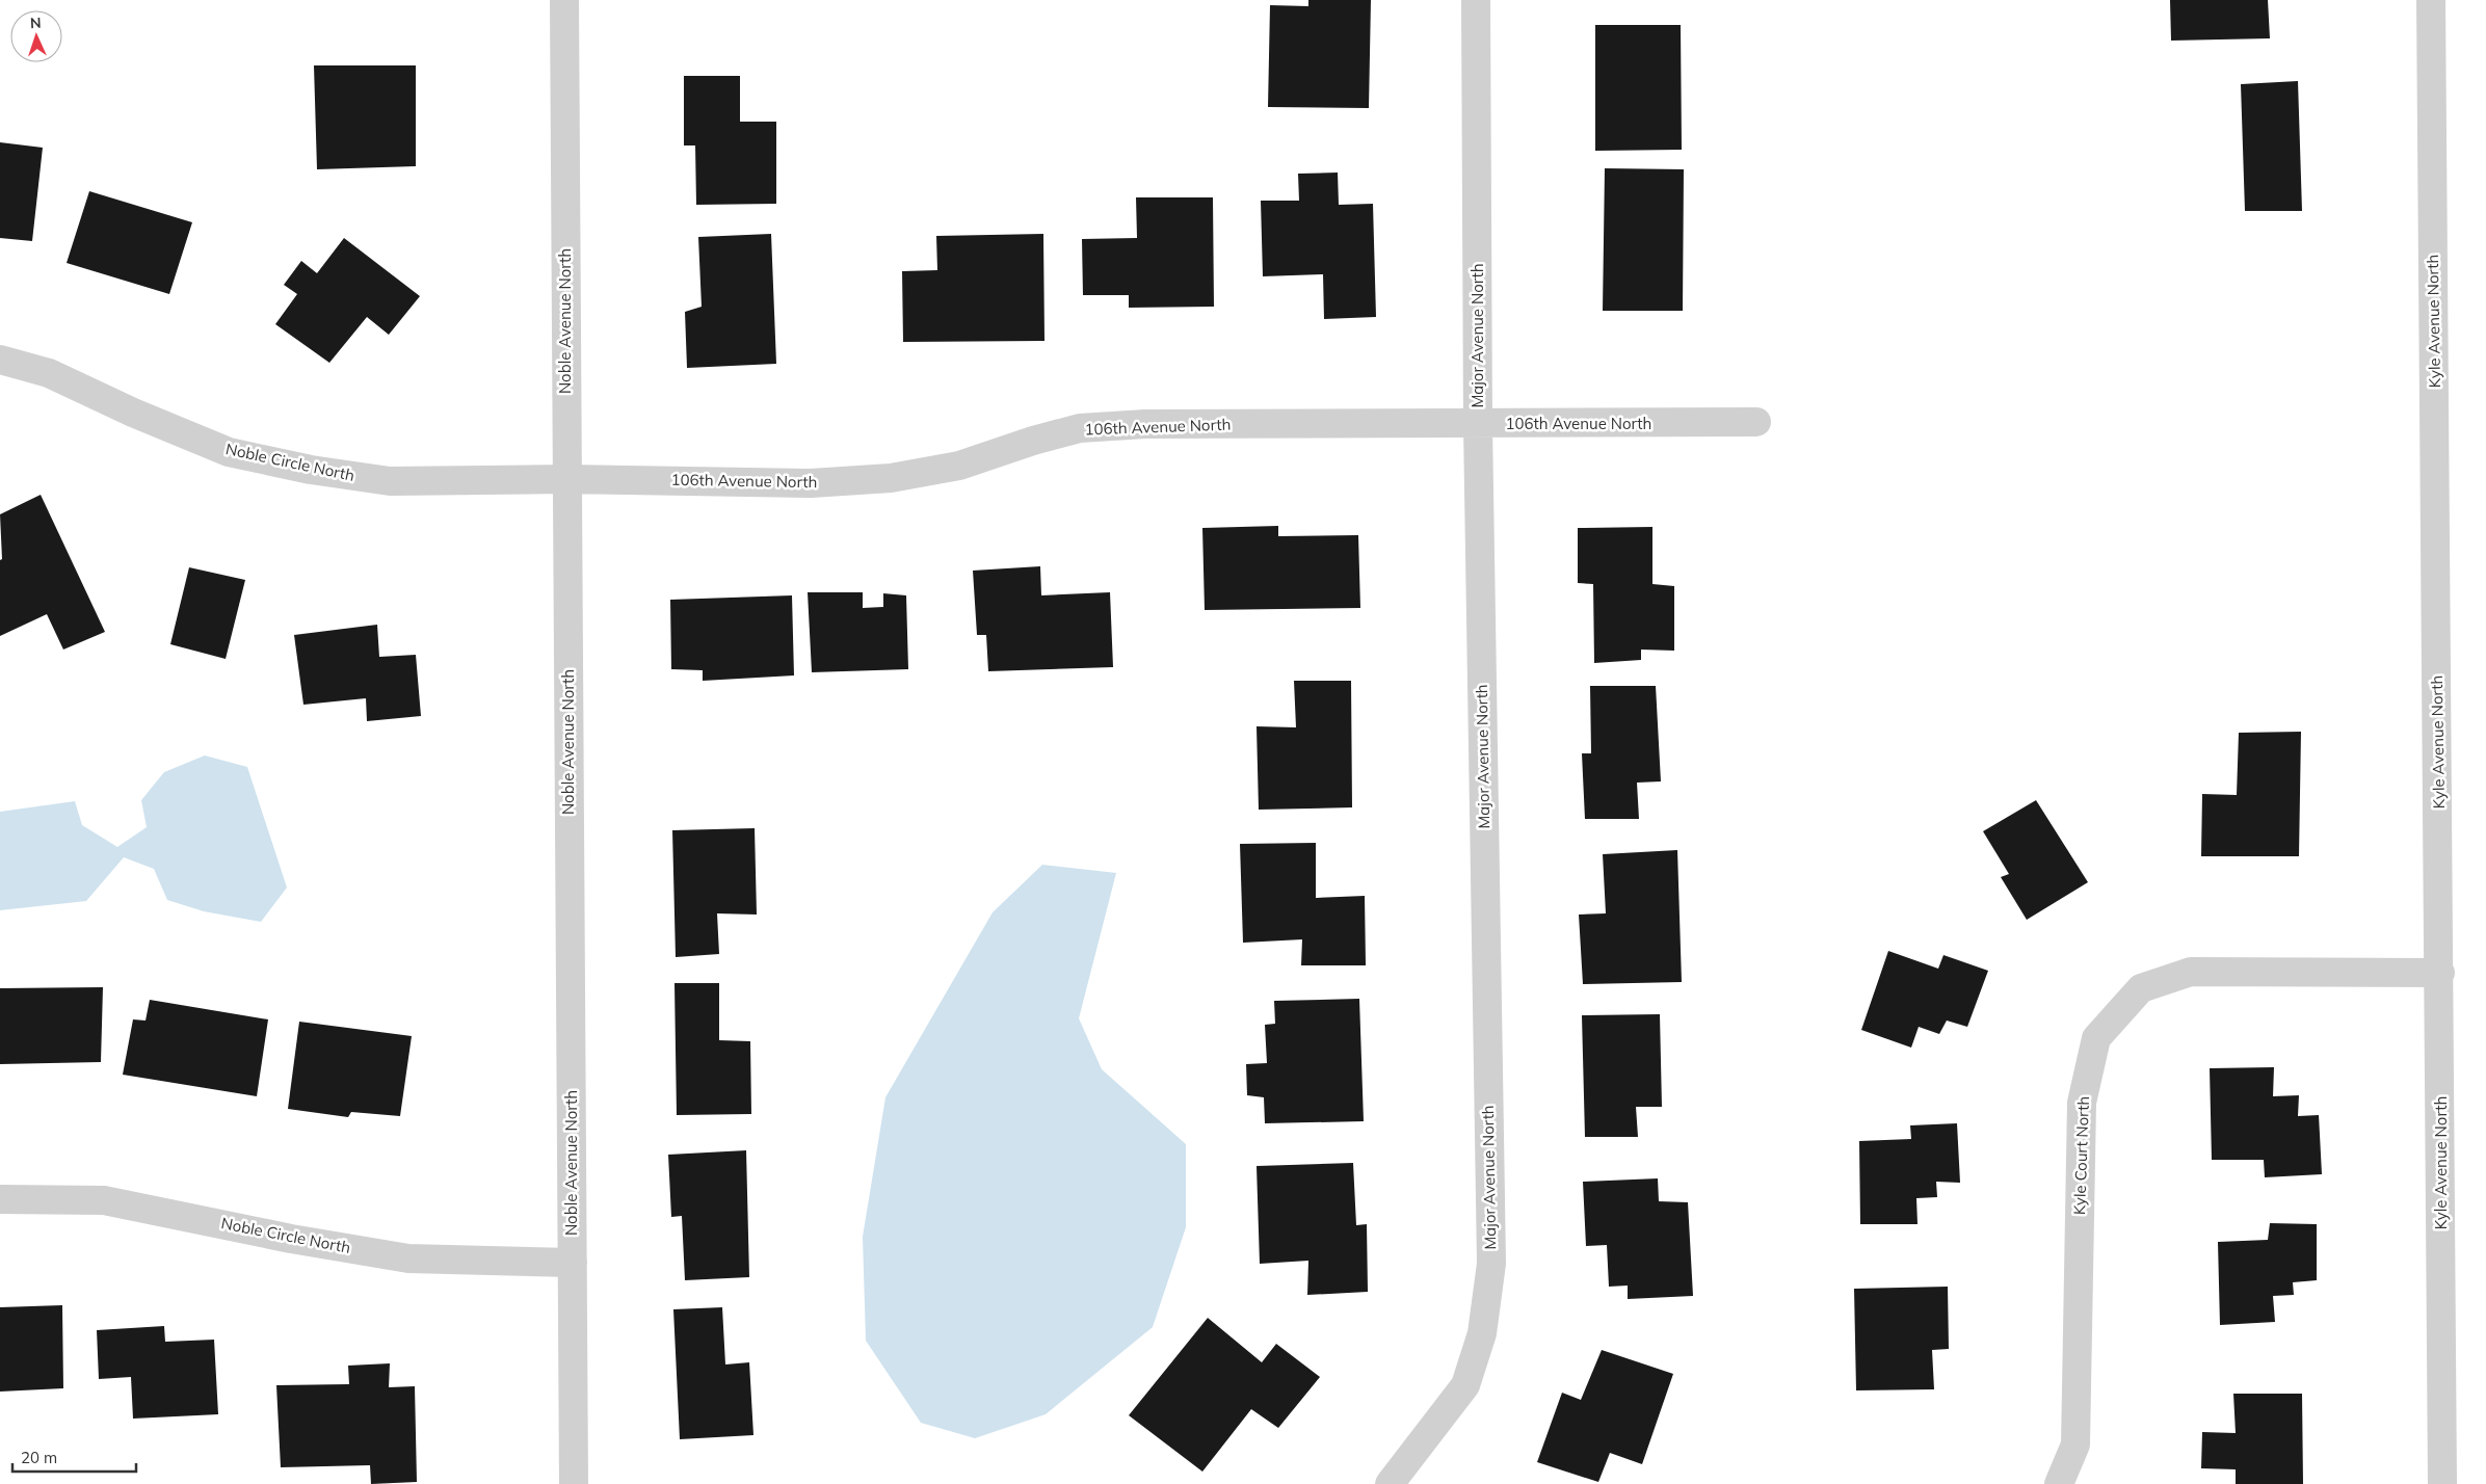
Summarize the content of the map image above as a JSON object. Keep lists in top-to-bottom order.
{
  "streets": {
    "street": [
      "Noble Avenue North",
      "Kyle Avenue North",
      "Major Avenue North",
      "106th Avenue North",
      "Noble Circle North",
      "Kyle Court North"
    ]
  },
  "crossings": [
    ["Noble Avenue North", "106th Avenue North"],
    ["Noble Avenue North", "Noble Circle North"],
    ["Kyle Avenue North", "Kyle Court North"],
    ["Major Avenue North", "106th Avenue North"],
    ["106th Avenue North", "Noble Circle North"]
  ],
  "scale_bar": "20 m",
  "north": "top"
}
